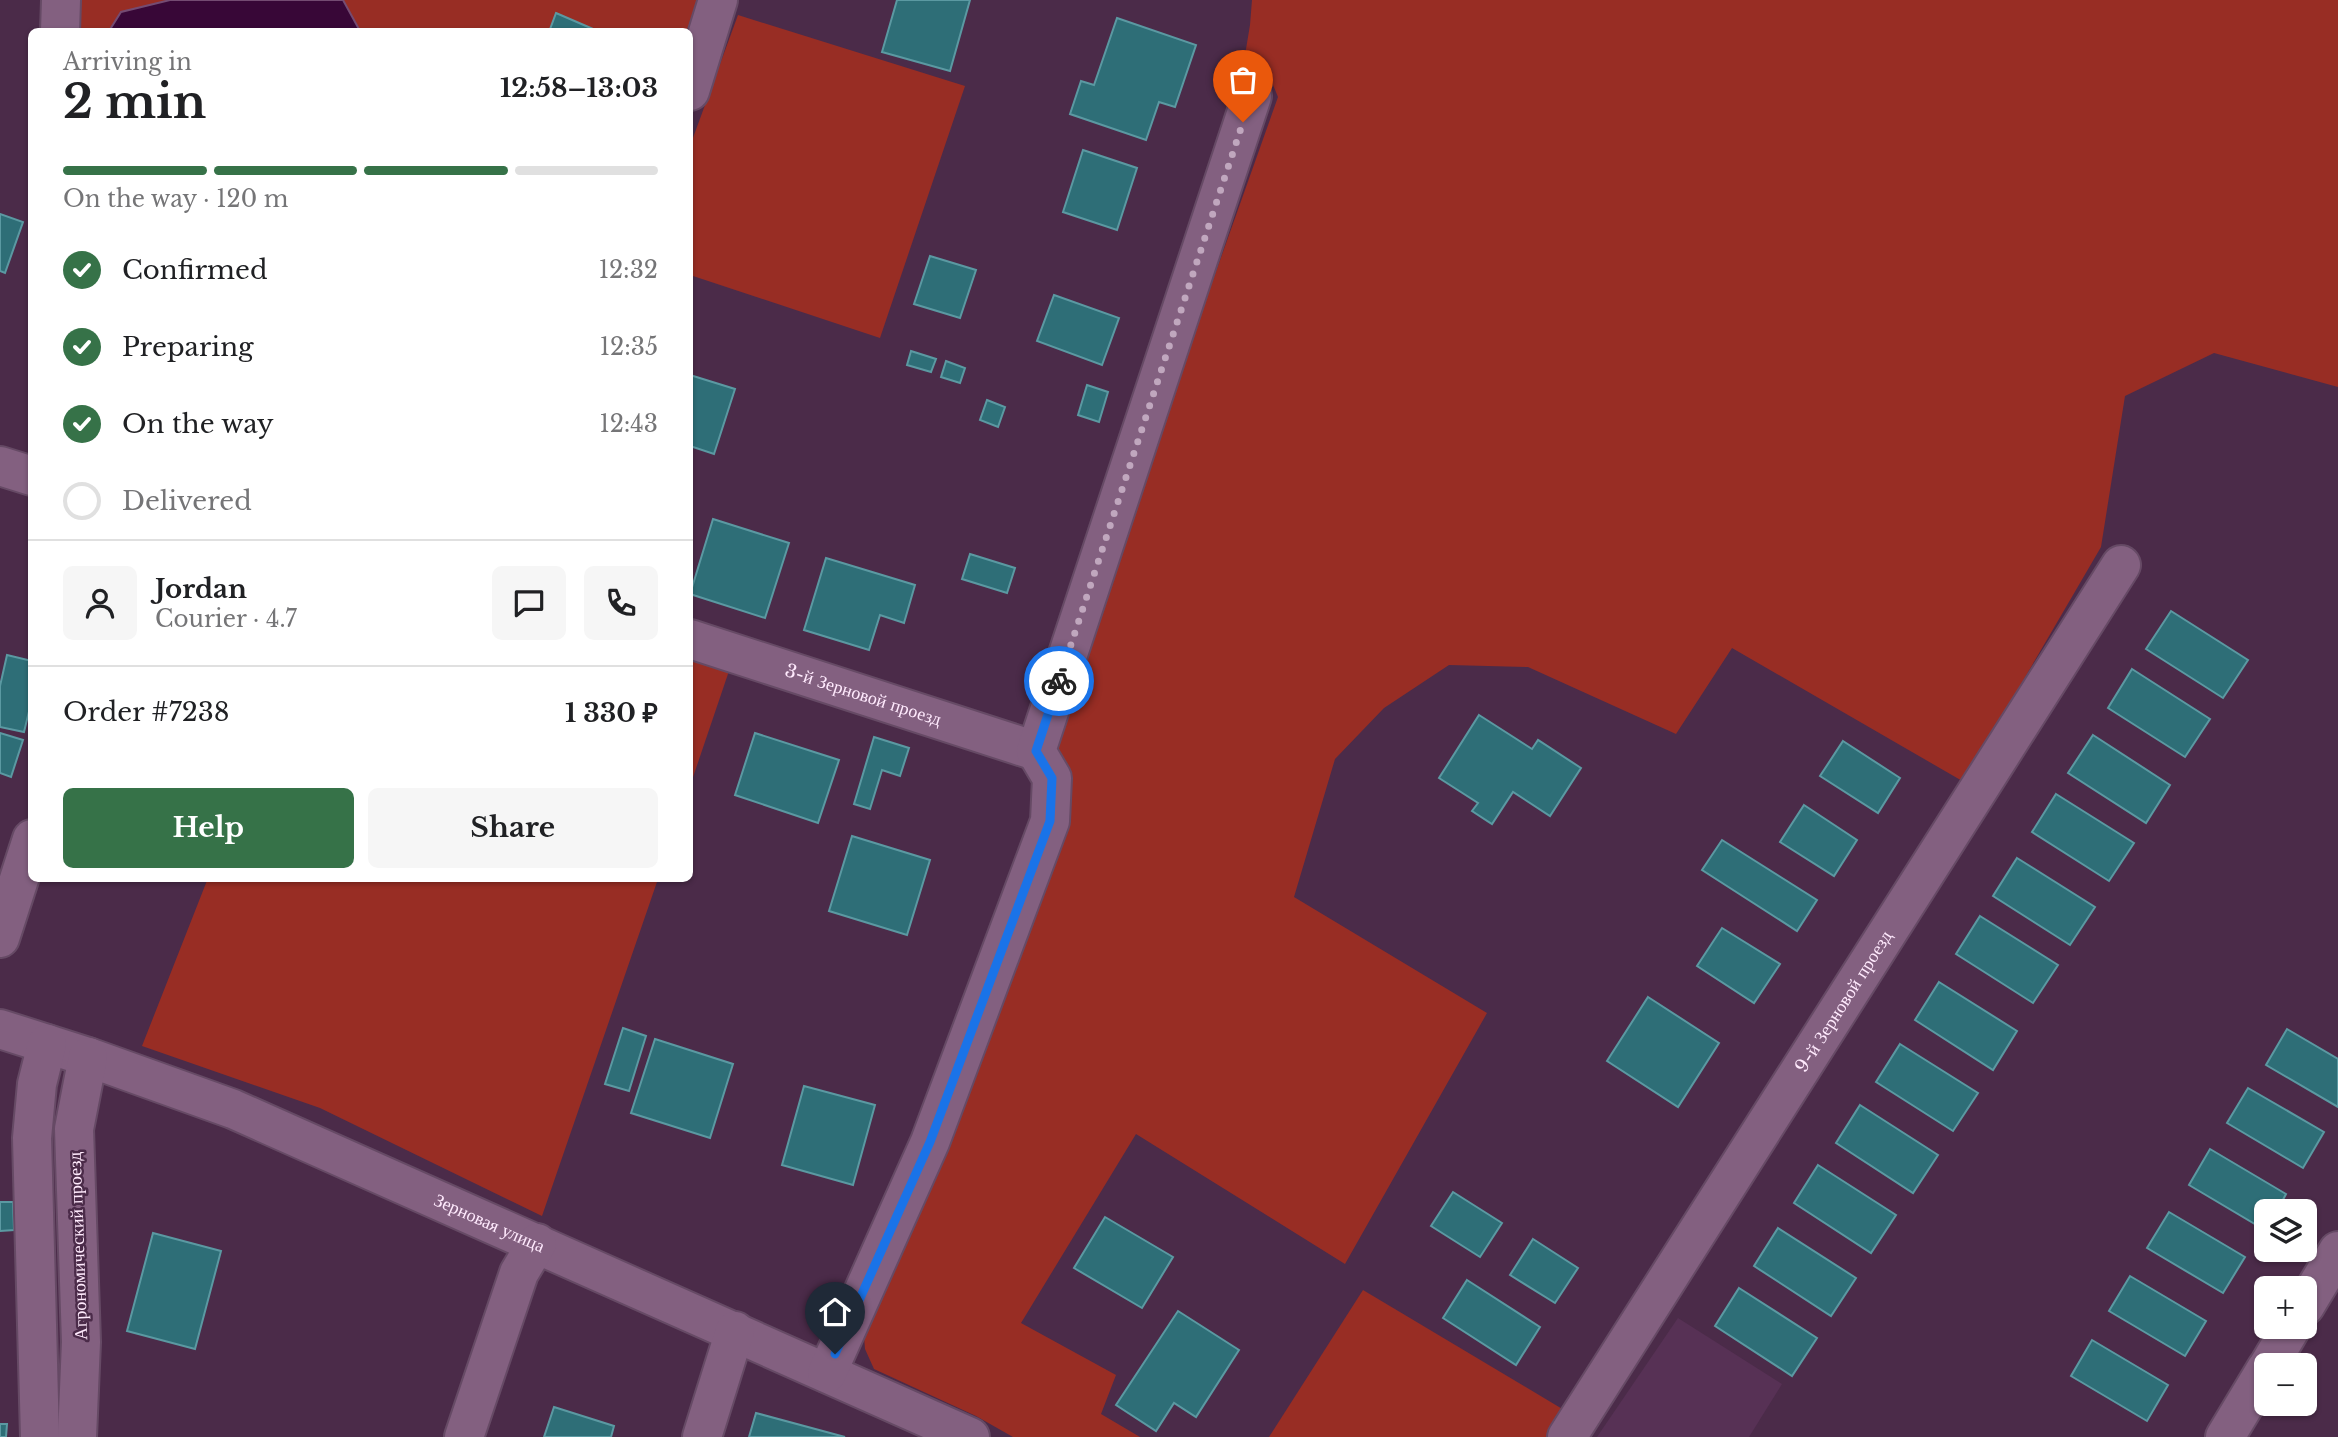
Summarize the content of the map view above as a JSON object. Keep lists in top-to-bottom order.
{
  "streets": {
    "street": [
      "3-й Зерновой проезд",
      "9-й Зерновой проезд",
      "Зерновая улица",
      "Агрономический проезд"
    ]
  },
  "crossings": [
    ["Зерновая улица", "Агрономический проезд"]
  ],
  "page": {
    "heading": ["2 min", "Arriving in", "12:58–13:03"],
    "panel": [
      "Jordan",
      "Courier · 4.7",
      "Order #7238",
      "1 330 ₽"
    ],
    "bar": "On the way · 120 m",
    "list": [
      ["Confirmed", "12:32"],
      ["Preparing", "12:35"],
      ["On the way", "12:43"],
      "Delivered"
    ],
    "buttons": ["Help", "Share"],
    "map_buttons": ["+", "−"]
  }
}
